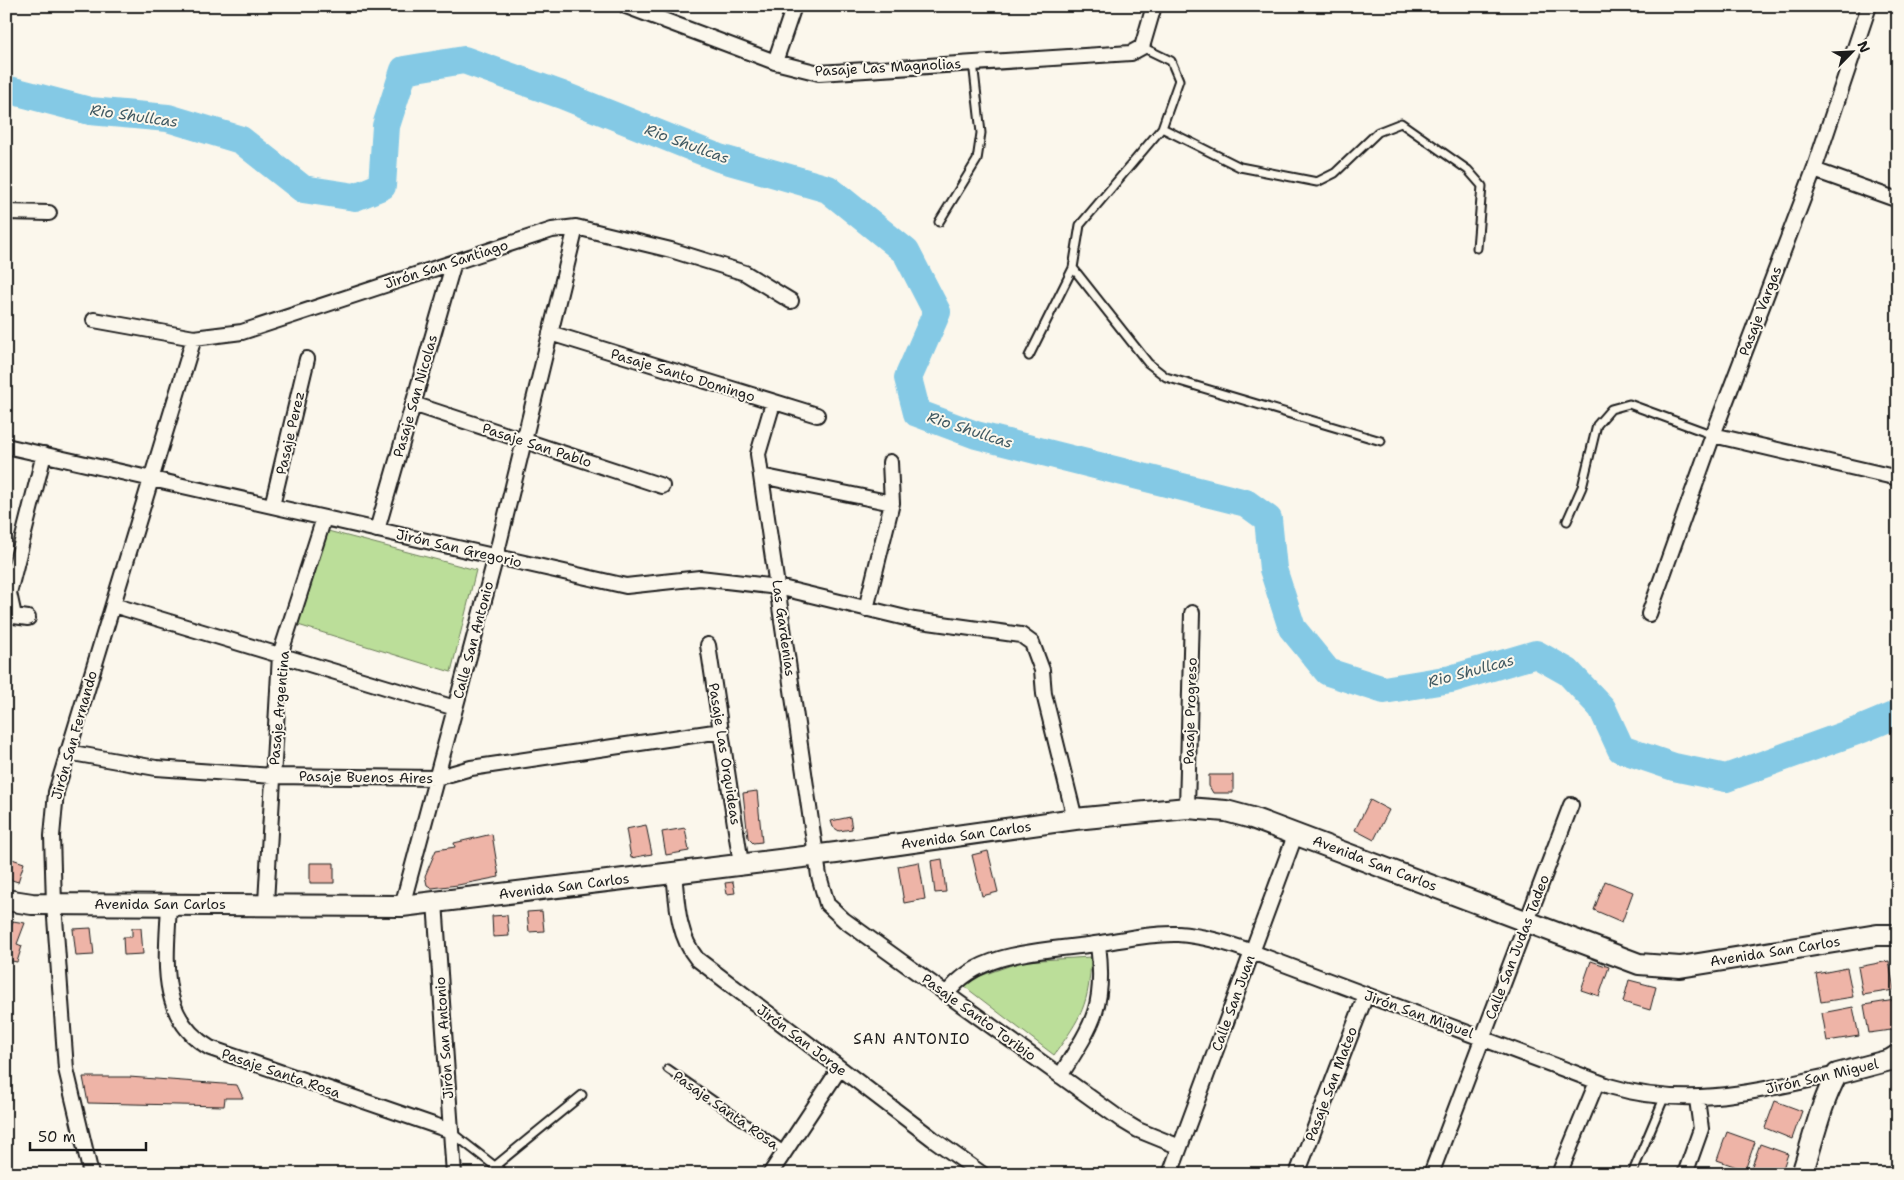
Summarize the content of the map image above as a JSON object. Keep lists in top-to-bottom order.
{
  "streets": {
    "main road": ["Avenida San Carlos", "Jirón San Miguel"],
    "street": [
      "Pasaje Las Magnolias",
      "Jirón San Santiago",
      "Pasaje Vargas",
      "Pasaje Santo Domingo",
      "Pasaje San Nicolas",
      "Pasaje Perez",
      "Pasaje San Pablo",
      "Jirón San Gregorio",
      "Las Gardenias",
      "Calle San Antonio",
      "Pasaje Argentina",
      "Pasaje Progreso",
      "Jirón San Fernando",
      "Pasaje Las Orquideas",
      "Pasaje Buenos Aires",
      "Calle San Judas Tadeo",
      "Calle San Juan",
      "Pasaje Santo Toribio",
      "Jirón San Antonio",
      "Jirón San Jorge",
      "Pasaje Santa Rosa",
      "Pasaje San Mateo"
    ]
  },
  "crossings": [
    ["Jirón San Santiago", "Pasaje San Nicolas"],
    ["Jirón San Santiago", "Calle San Antonio"],
    ["Jirón San Santiago", "Jirón San Fernando"],
    ["Pasaje Santo Domingo", "Las Gardenias"],
    ["Pasaje Santo Domingo", "Calle San Antonio"],
    ["Pasaje San Nicolas", "Pasaje San Pablo"],
    ["Pasaje San Nicolas", "Jirón San Gregorio"],
    ["Pasaje Perez", "Jirón San Gregorio"],
    ["Pasaje San Pablo", "Calle San Antonio"],
    ["Jirón San Gregorio", "Las Gardenias"],
    ["Jirón San Gregorio", "Calle San Antonio"],
    ["Jirón San Gregorio", "Pasaje Argentina"],
    ["Jirón San Gregorio", "Jirón San Fernando"],
    ["Jirón San Gregorio", "Avenida San Carlos"],
    ["Las Gardenias", "Avenida San Carlos"],
    ["Las Gardenias", "Pasaje Santo Toribio"],
    ["Calle San Antonio", "Pasaje Buenos Aires"],
    ["Calle San Antonio", "Avenida San Carlos"],
    ["Pasaje Argentina", "Pasaje Buenos Aires"],
    ["Pasaje Argentina", "Avenida San Carlos"],
    ["Pasaje Progreso", "Avenida San Carlos"],
    ["Jirón San Fernando", "Pasaje Buenos Aires"],
    ["Jirón San Fernando", "Avenida San Carlos"],
    ["Pasaje Las Orquideas", "Pasaje Buenos Aires"],
    ["Pasaje Las Orquideas", "Avenida San Carlos"],
    ["Avenida San Carlos", "Calle San Judas Tadeo"],
    ["Avenida San Carlos", "Calle San Juan"],
    ["Avenida San Carlos", "Pasaje Santo Toribio"],
    ["Avenida San Carlos", "Jirón San Antonio"],
    ["Avenida San Carlos", "Jirón San Jorge"],
    ["Avenida San Carlos", "Pasaje Santa Rosa"],
    ["Calle San Judas Tadeo", "Jirón San Miguel"],
    ["Calle San Juan", "Jirón San Miguel"],
    ["Calle San Juan", "Pasaje Santo Toribio"],
    ["Jirón San Miguel", "Pasaje Santo Toribio"],
    ["Jirón San Miguel", "Pasaje San Mateo"],
    ["Jirón San Antonio", "Pasaje Santa Rosa"]
  ],
  "districts": ["SAN ANTONIO"],
  "water": ["Rio Shullcas"],
  "scale_bar": "50 m",
  "north": "top right"
}
